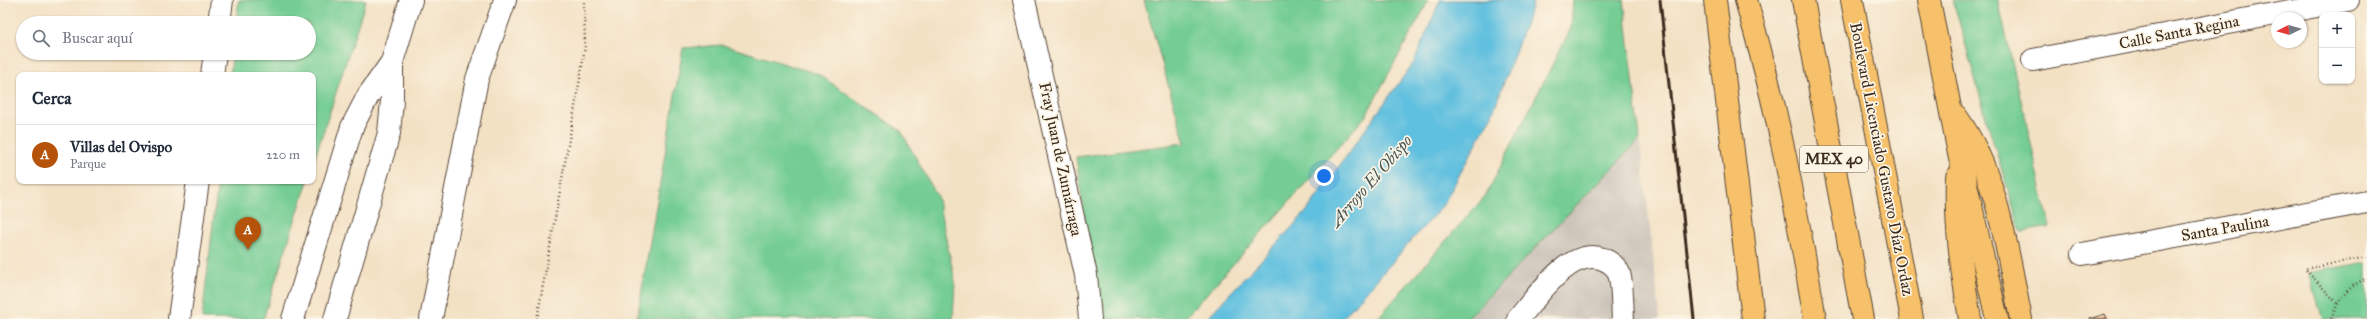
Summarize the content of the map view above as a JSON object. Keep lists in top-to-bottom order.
{
  "streets": {
    "main road": ["MEX 40", "Boulevard Licenciado Gustavo Díaz Ordaz"],
    "street": ["Calle Santa Regina", "Fray Juan de Zumárraga", "Santa Paulina"]
  },
  "water": ["Arroyo El Obispo"],
  "north": "left",
  "page": {
    "map_buttons": ["+", "−"],
    "search": "Buscar aquí",
    "heading": "Cerca",
    "list": [
      {
        "mark": "A",
        "name": "Villas del Ovispo",
        "note": "Parque",
        "value": "220 m"
      }
    ],
    "pins": "A"
  }
}
